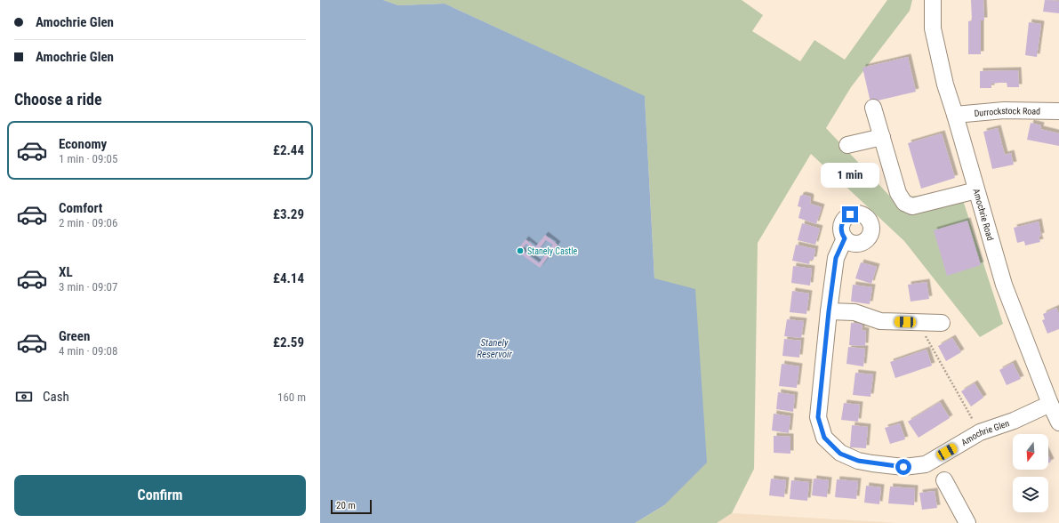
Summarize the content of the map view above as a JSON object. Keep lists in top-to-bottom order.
{
  "streets": {
    "street": ["Durrockstock Road", "Amochrie Road", "Amochrie Glen"]
  },
  "crossings": [
    ["Durrockstock Road", "Amochrie Road"],
    ["Amochrie Road", "Amochrie Glen"]
  ],
  "water": ["Stanely Reservoir"],
  "places": ["Stanely Castle"],
  "scale_bar": "20 m",
  "north": "bottom",
  "page": {
    "banner": ["Amochrie Glen", "Amochrie Glen"],
    "heading": "Choose a ride",
    "list": [
      {
        "name": "Economy",
        "note": "1 min · 09:05",
        "value": "£2.44"
      },
      {
        "name": "Comfort",
        "note": "2 min · 09:06",
        "value": "£3.29"
      },
      {
        "name": "XL",
        "note": "3 min · 09:07",
        "value": "£4.14"
      },
      {
        "name": "Green",
        "note": "4 min · 09:08",
        "value": "£2.59"
      }
    ],
    "bubble": "1 min",
    "pay": ["Cash", "160 m"],
    "buttons": "Confirm",
    "scale": "20 m"
  }
}
